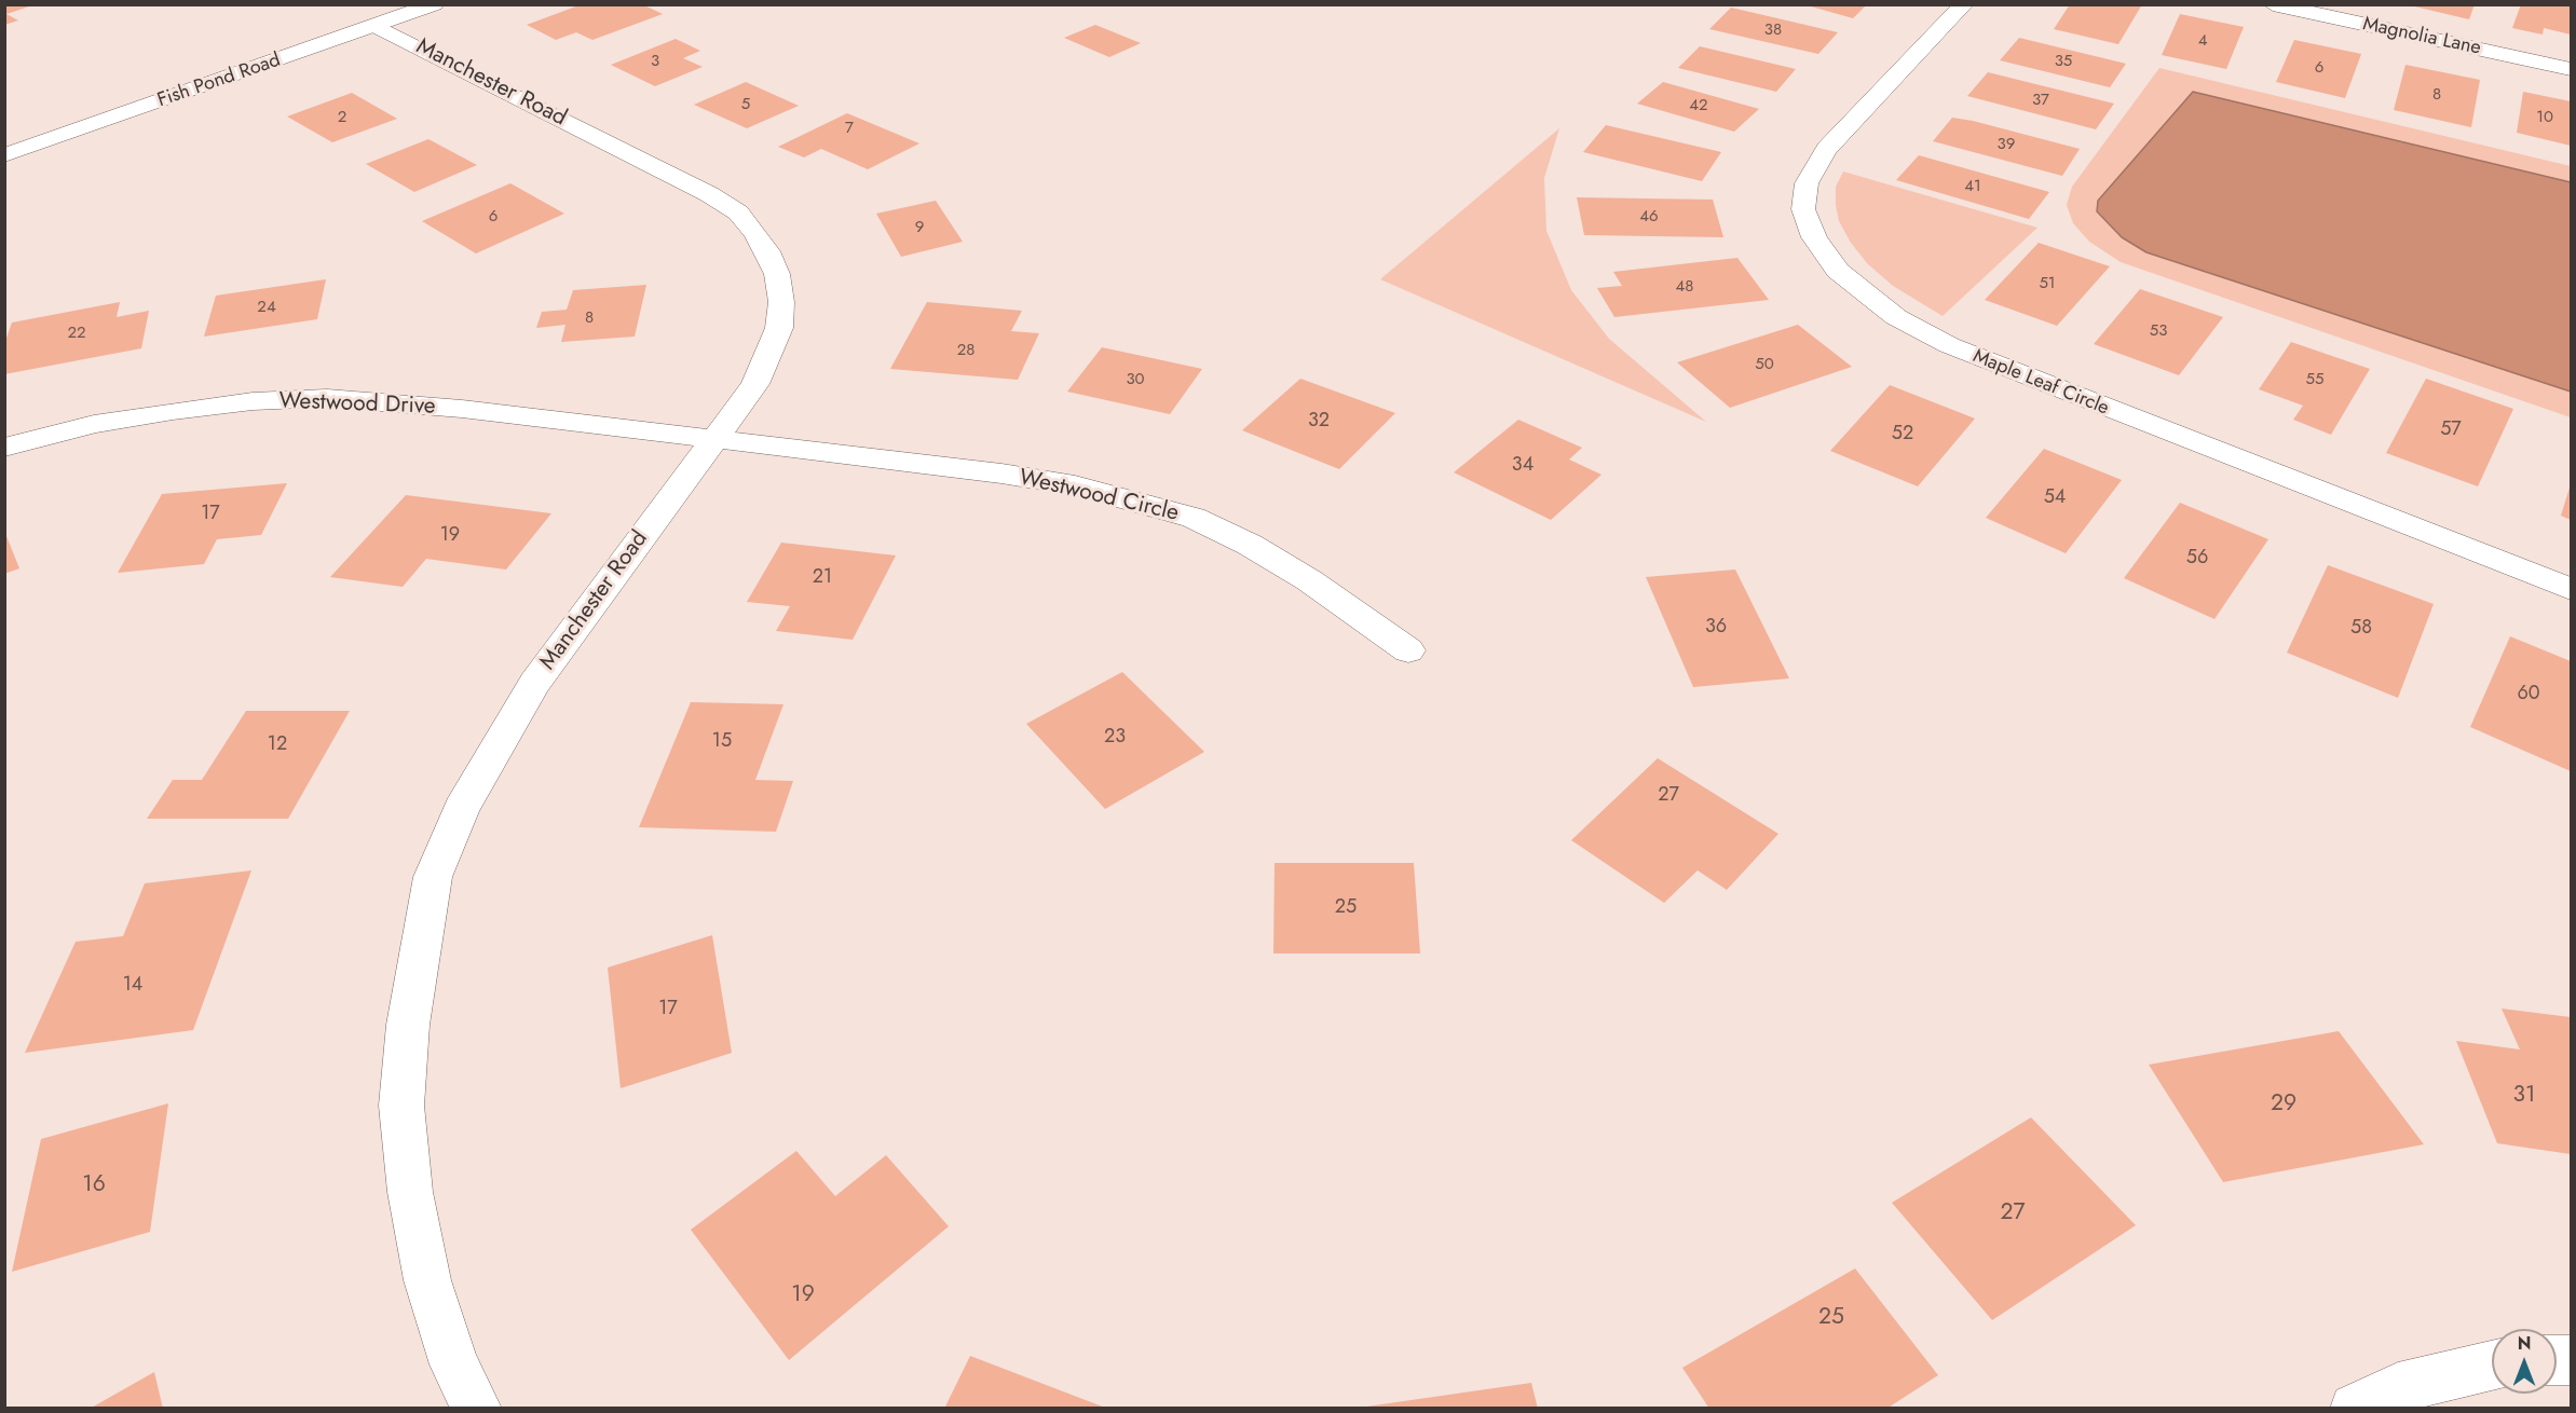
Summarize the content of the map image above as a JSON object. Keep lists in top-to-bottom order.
{
  "streets": {
    "street": [
      "Magnolia Lane",
      "Fish Pond Road",
      "Manchester Road",
      "Maple Leaf Circle",
      "Westwood Drive",
      "Westwood Circle"
    ]
  },
  "crossings": [
    ["Fish Pond Road", "Manchester Road"],
    ["Manchester Road", "Westwood Drive"],
    ["Manchester Road", "Westwood Circle"],
    ["Westwood Drive", "Westwood Circle"]
  ],
  "house_numbers": [
    "38",
    "4",
    "3",
    "35",
    "6",
    "8",
    "37",
    "5",
    "42",
    "2",
    "10",
    "7",
    "39",
    "41",
    "6",
    "46",
    "9",
    "51",
    "48",
    "24",
    "8",
    "53",
    "22",
    "28",
    "50",
    "30",
    "55",
    "32",
    "57",
    "52",
    "34",
    "54",
    "17",
    "19",
    "56",
    "21",
    "36",
    "58",
    "60",
    "23",
    "15",
    "12",
    "27",
    "25",
    "14",
    "17",
    "31",
    "29",
    "16",
    "27",
    "19",
    "25"
  ],
  "north": "top"
}
